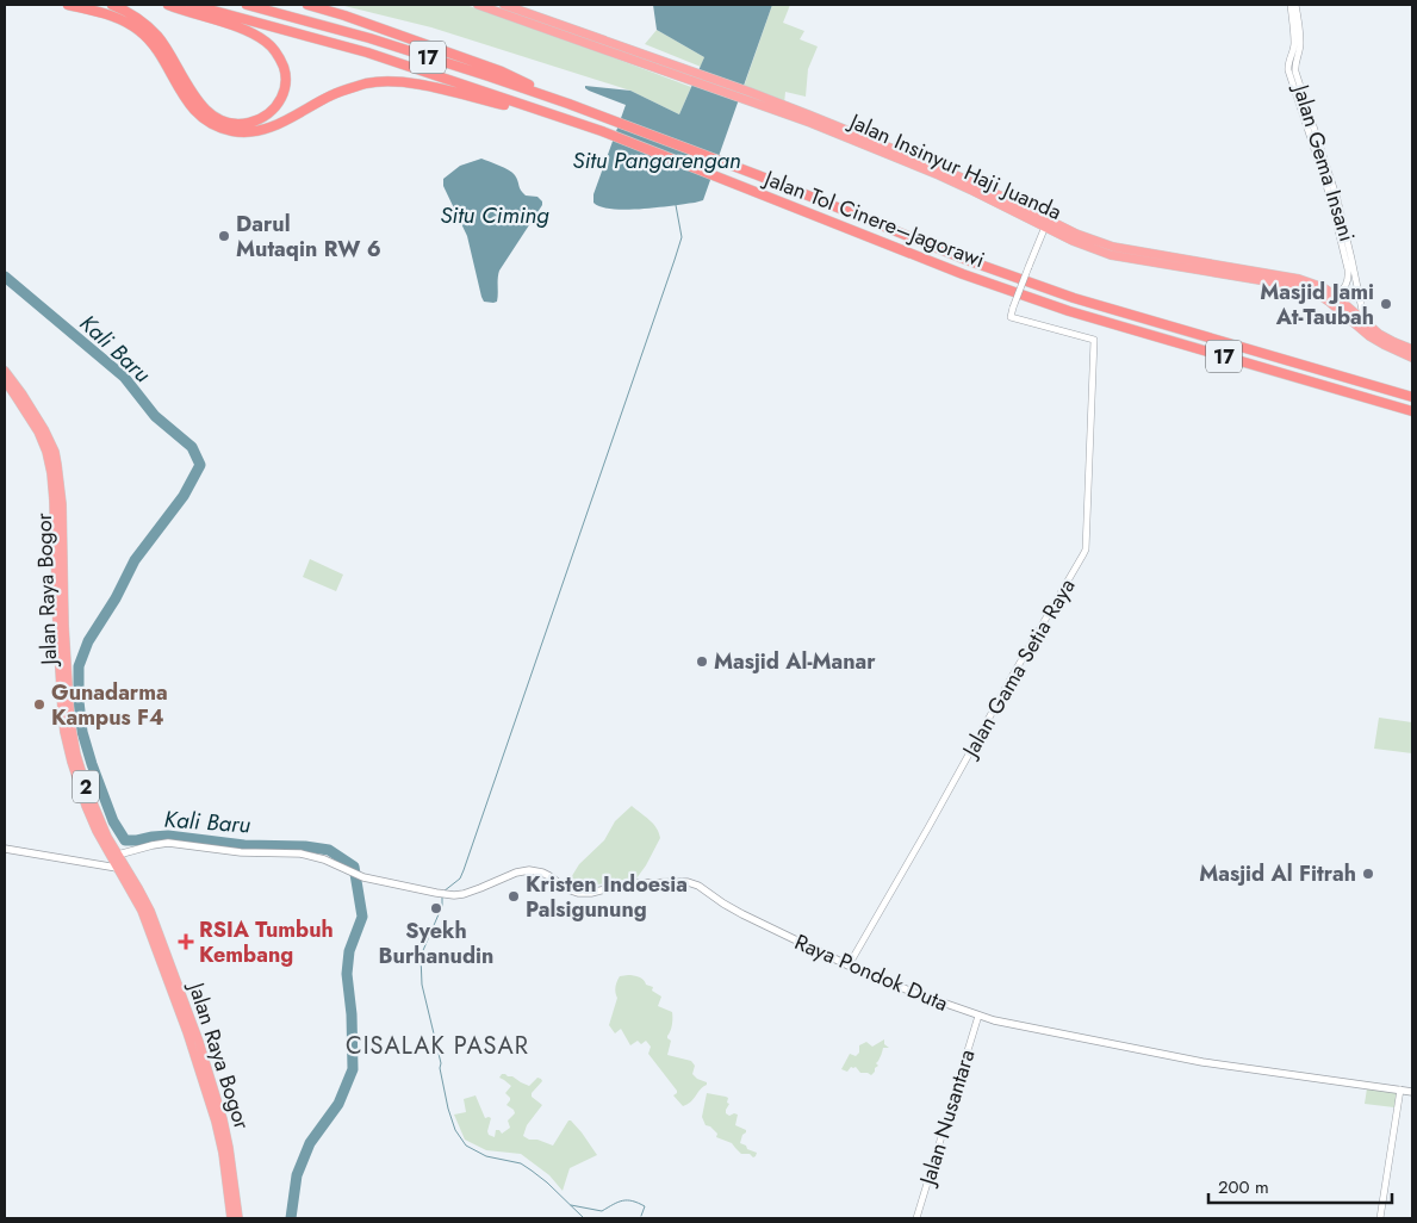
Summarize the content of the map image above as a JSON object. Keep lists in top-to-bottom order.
{
  "streets": {
    "highway": [
      "17",
      "Jalan Insinyur Haji Juanda",
      "Jalan Tol Cinere–Jagorawi",
      "Jalan Raya Bogor",
      "2"
    ],
    "main road": ["Raya Pondok Duta"],
    "street": ["Jalan Gema Insani", "Jalan Gama Setia Raya", "Jalan Nusantara"]
  },
  "crossings": [
    ["Jalan Gema Insani", "Jalan Insinyur Haji Juanda"],
    ["Jalan Insinyur Haji Juanda", "Jalan Gama Setia Raya"],
    ["Jalan Raya Bogor", "Raya Pondok Duta"],
    ["Jalan Gama Setia Raya", "Raya Pondok Duta"],
    ["Raya Pondok Duta", "Jalan Nusantara"]
  ],
  "districts": ["CISALAK PASAR"],
  "water": ["Situ Pangarengan", "Situ Ciming", "Kali Baru"],
  "places": {
    "other": [
      "Darul Mutaqin RW 6",
      "Masjid Jami At-Taubah",
      "Masjid Al-Manar",
      "Gunadarma Kampus F4",
      "Masjid Al Fitrah",
      "Kristen Indoesia Palsigunung",
      "Syekh Burhanudin"
    ],
    "health": ["RSIA Tumbuh Kembang"]
  },
  "scale_bar": "200 m"
}
